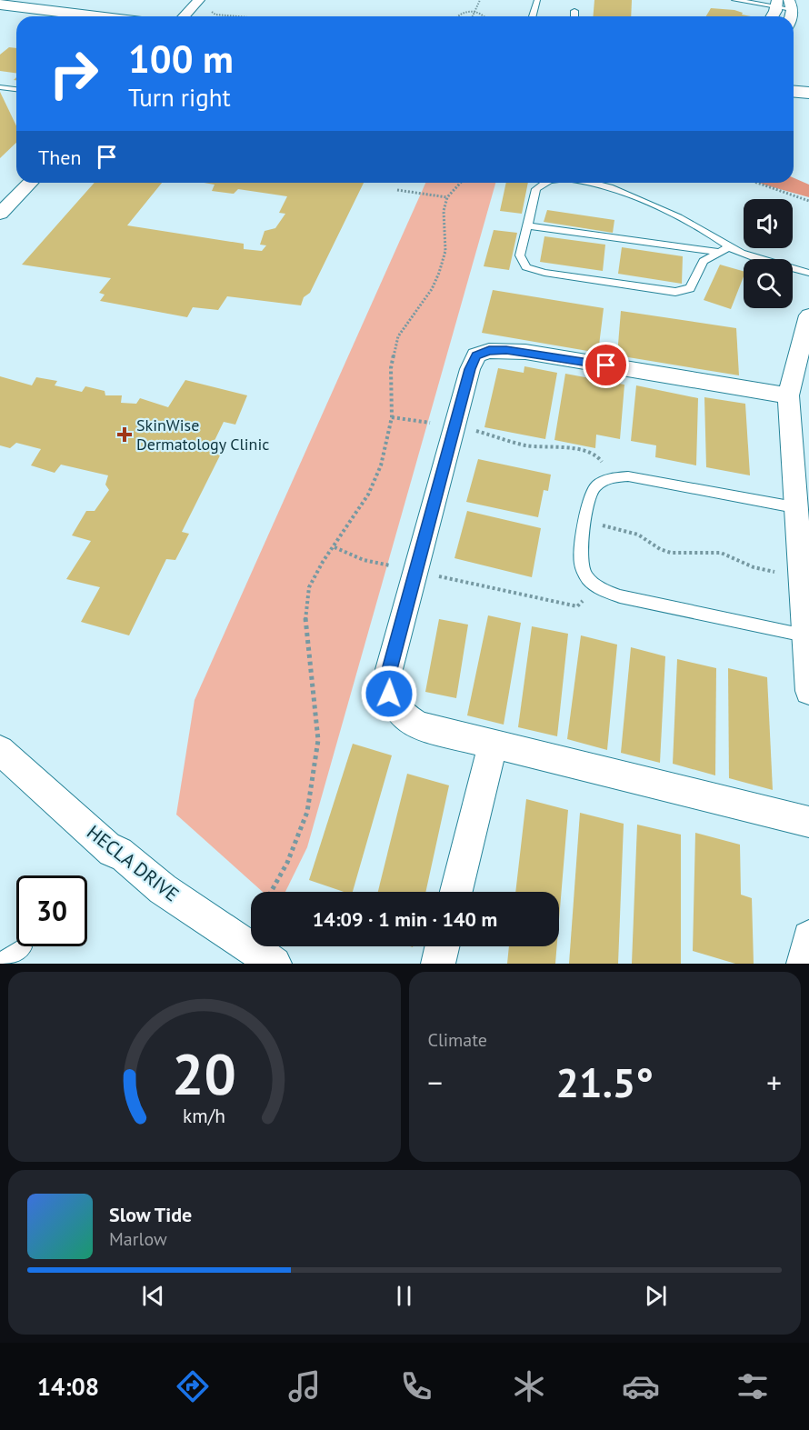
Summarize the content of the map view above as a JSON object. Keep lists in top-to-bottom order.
{
  "streets": {
    "street": ["HECLA DRIVE"]
  },
  "places": {
    "health": ["SkinWise Dermatology Clinic"]
  },
  "page": {
    "turn": ["100 m", "Turn right"],
    "then": "Then",
    "limit": "30",
    "trip": "14:09 · 1 min · 140 m",
    "tile": "Climate",
    "heat": ["−", "21.5°", "+"],
    "song": ["Slow Tide", "Marlow"],
    "tabs": "14:08",
    "gauge": ["20", "km/h"]
  }
}
